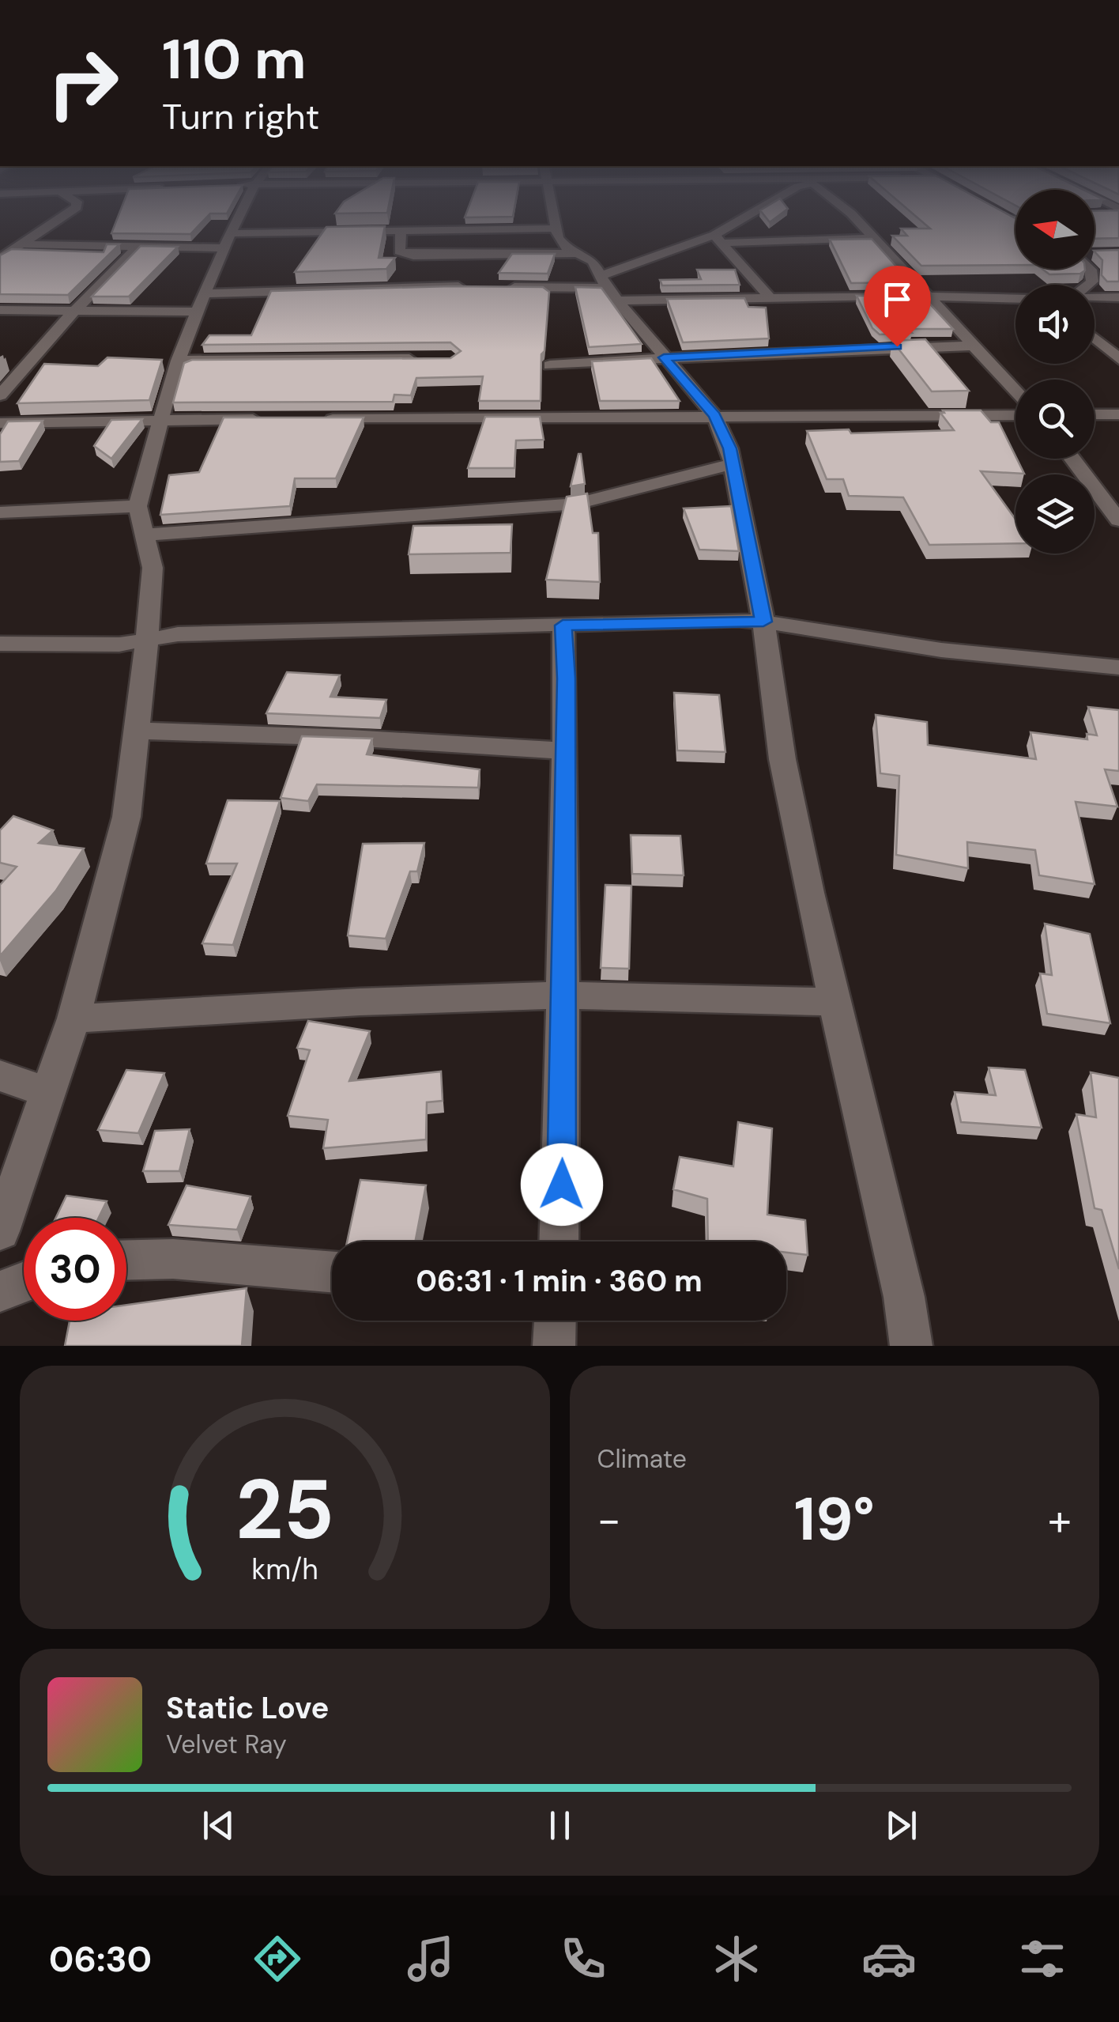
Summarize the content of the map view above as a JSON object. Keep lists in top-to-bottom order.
{
  "north": "left",
  "page": {
    "turn": ["110 m", "Turn right"],
    "limit": "30",
    "trip": "06:31 · 1 min · 360 m",
    "tile": "Climate",
    "heat": ["−", "19°", "+"],
    "song": ["Static Love", "Velvet Ray"],
    "tabs": "06:30",
    "gauge": ["25", "km/h"]
  }
}
